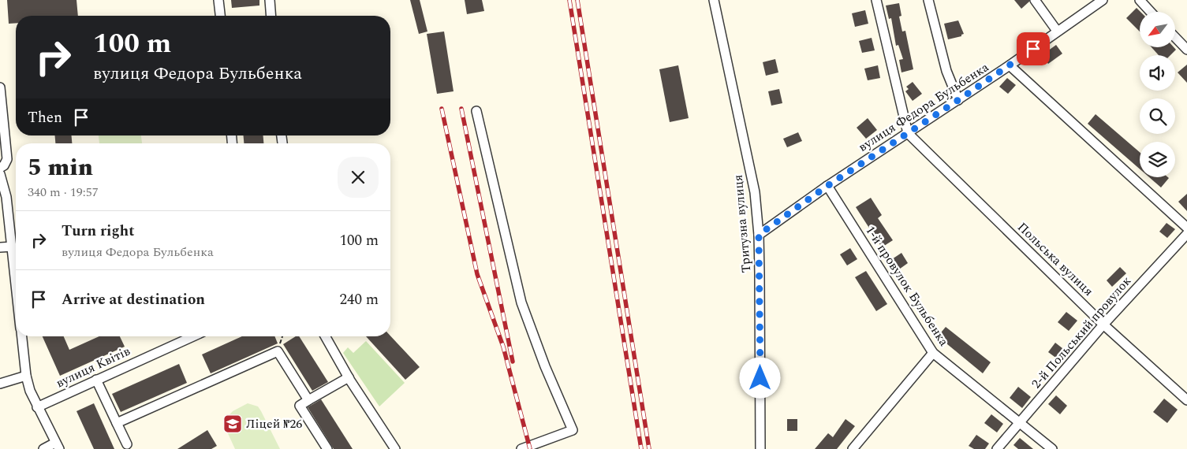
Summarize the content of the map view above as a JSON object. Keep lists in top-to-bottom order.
{
  "streets": {
    "street": [
      "вулиця Федора Бульбенка",
      "Тритузна вулиця",
      "Польська вулиця",
      "1-й провулок Бульбенка",
      "2-й Польський провулок",
      "вулиця Квітів"
    ]
  },
  "crossings": [
    ["вулиця Федора Бульбенка", "Тритузна вулиця"],
    ["вулиця Федора Бульбенка", "Польська вулиця"],
    ["вулиця Федора Бульбенка", "1-й провулок Бульбенка"],
    ["Польська вулиця", "2-й Польський провулок"],
    ["1-й провулок Бульбенка", "2-й Польський провулок"]
  ],
  "places": {
    "school or university": ["Ліцей №26"]
  },
  "north": "bottom left",
  "page": {
    "turn": ["100 m", "вулиця Федора Бульбенка"],
    "then": "Then",
    "heading": ["5 min", "340 m · 19:57"],
    "list": [
      {
        "name": "Turn right",
        "note": "вулиця Федора Бульбенка",
        "value": "100 m"
      },
      {
        "name": "Arrive at destination",
        "value": "240 m"
      }
    ]
  }
}
